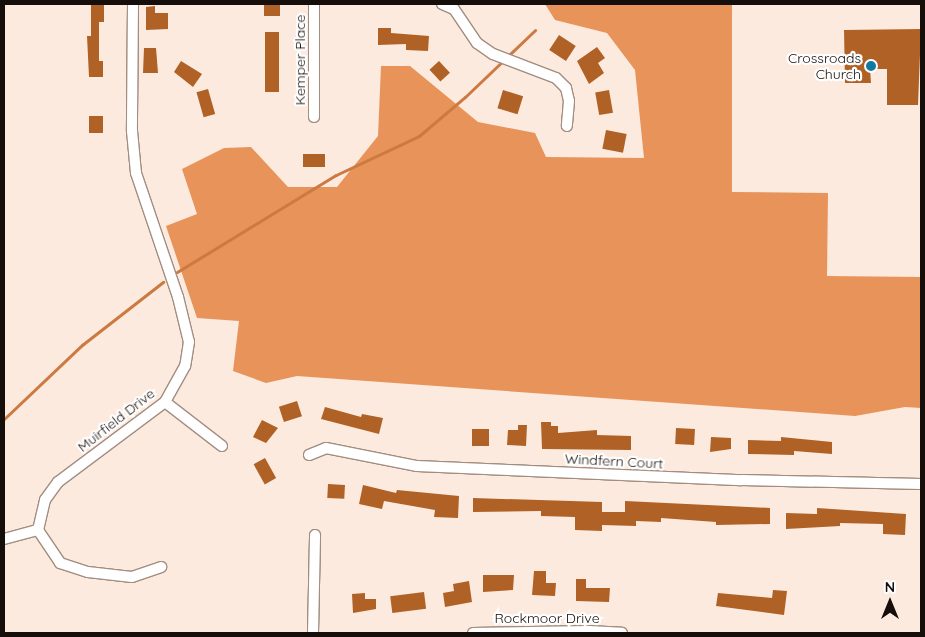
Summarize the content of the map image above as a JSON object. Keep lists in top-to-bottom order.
{
  "streets": {
    "street": [
      "Kemper Place",
      "Muirfield Drive",
      "Windfern Court",
      "Rockmoor Drive"
    ]
  },
  "places": ["Crossroads Church"],
  "north": "top"
}
